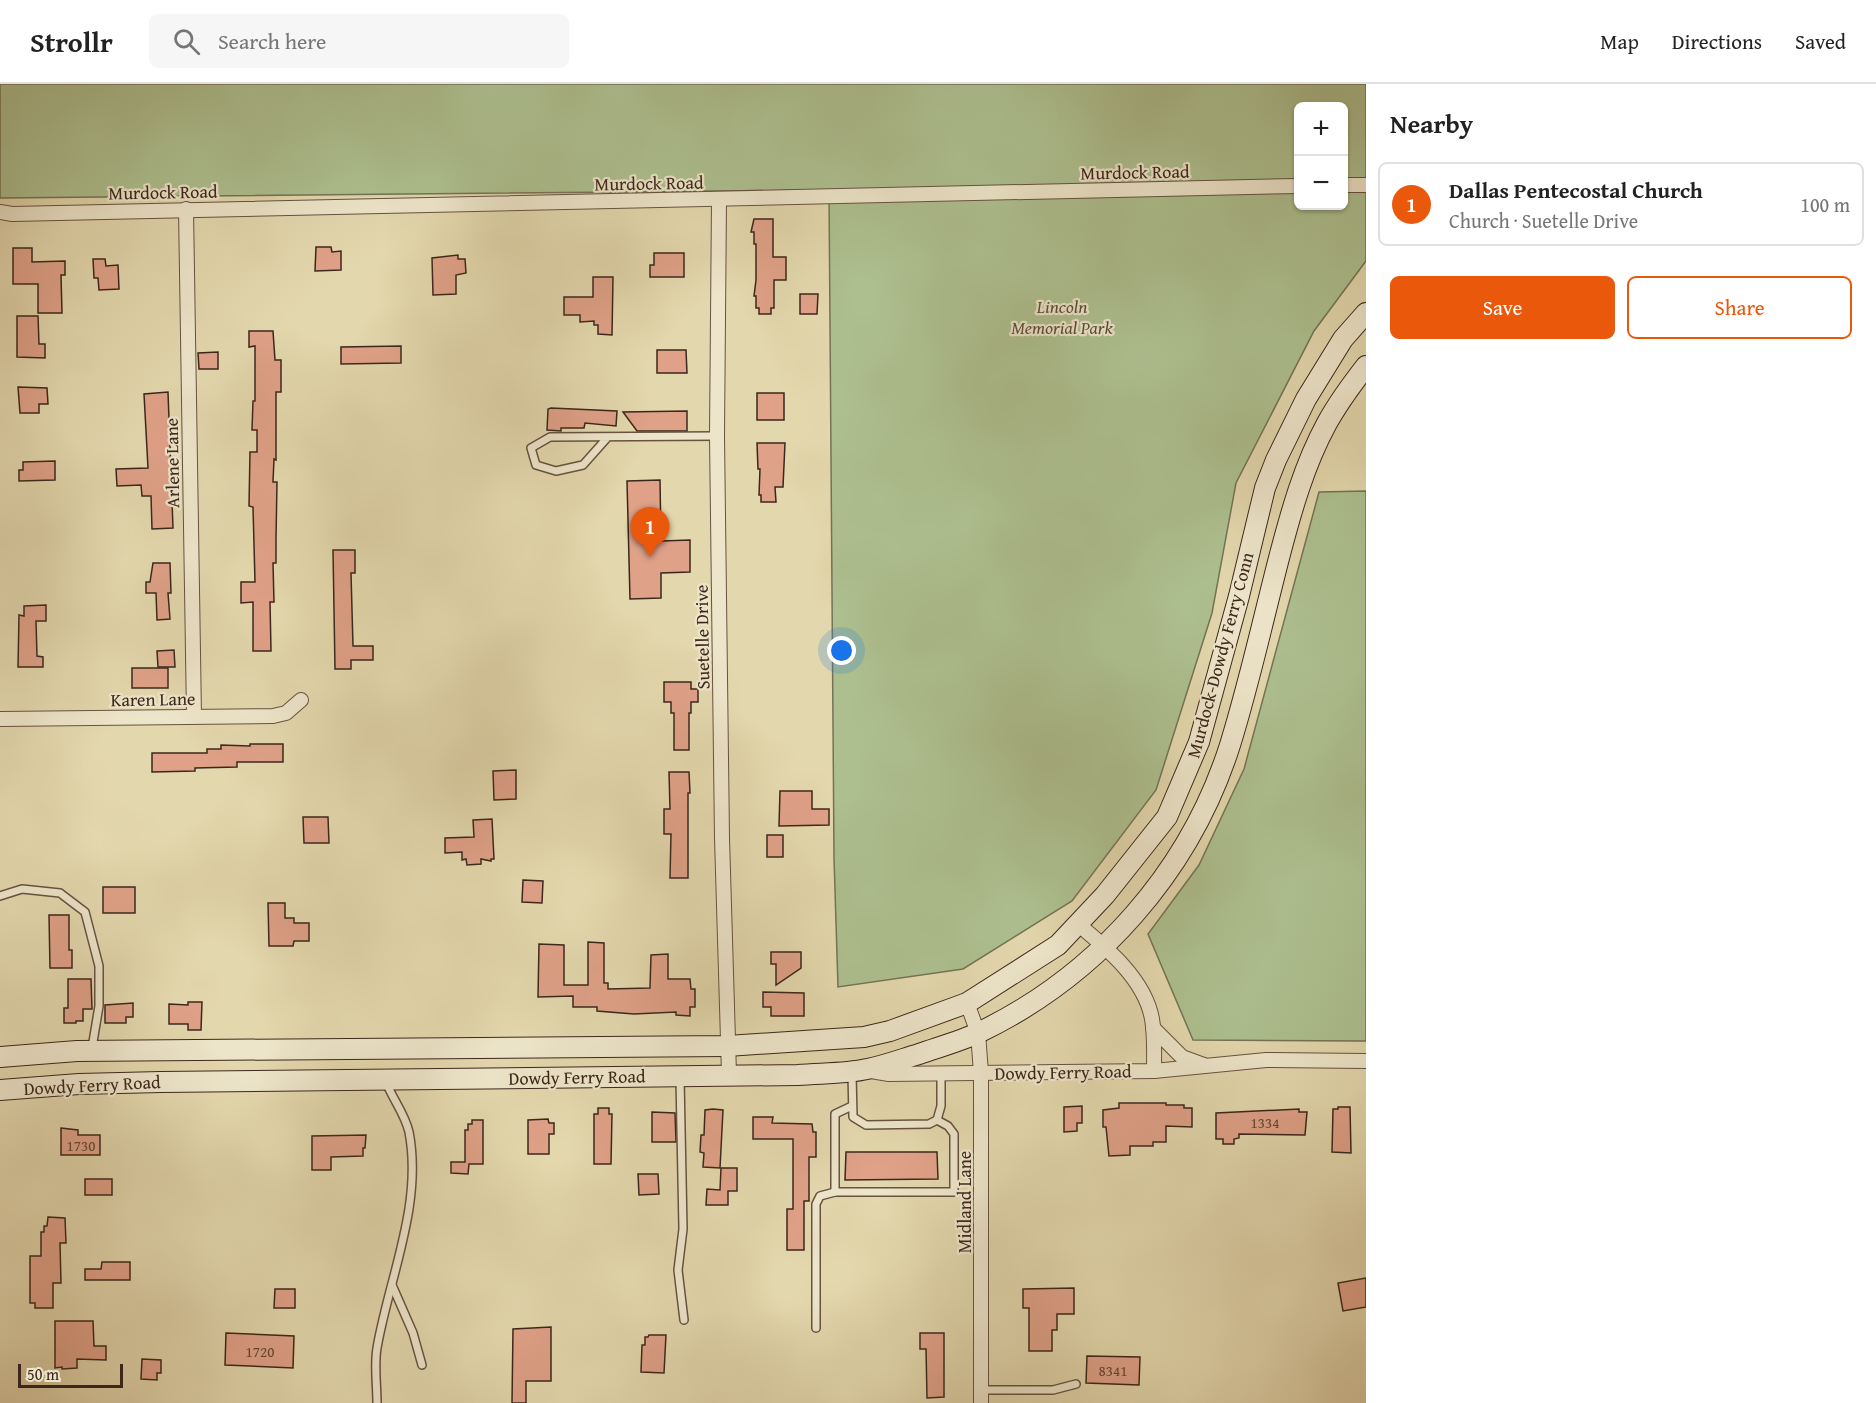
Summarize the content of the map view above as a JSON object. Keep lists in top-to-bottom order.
{
  "streets": {
    "main road": ["Murdock-Dowdy Ferry Conn", "Dowdy Ferry Road"],
    "street": [
      "Murdock Road",
      "Arlene Lane",
      "Suetelle Drive",
      "Karen Lane",
      "Midland Lane"
    ]
  },
  "crossings": [
    ["Murdock Road", "Arlene Lane"],
    ["Murdock Road", "Suetelle Drive"],
    ["Arlene Lane", "Karen Lane"],
    ["Suetelle Drive", "Dowdy Ferry Road"],
    ["Murdock-Dowdy Ferry Conn", "Dowdy Ferry Road"],
    ["Murdock-Dowdy Ferry Conn", "Midland Lane"],
    ["Dowdy Ferry Road", "Midland Lane"]
  ],
  "parks": ["Lincoln Memorial Park"],
  "house_numbers": [
    "1334",
    "1730",
    "1720",
    "8341"
  ],
  "scale_bar": "50 m",
  "page": {
    "header": "Strollr",
    "search": "Search here",
    "nav": ["Map", "Directions", "Saved"],
    "heading": "Nearby",
    "map_buttons": ["+", "−"],
    "list": [
      {
        "mark": "1",
        "name": "Dallas Pentecostal Church",
        "note": "Church · Suetelle Drive",
        "value": "100 m"
      }
    ],
    "buttons": ["Save", "Share"],
    "pins": "1",
    "scale": "50 m"
  }
}
